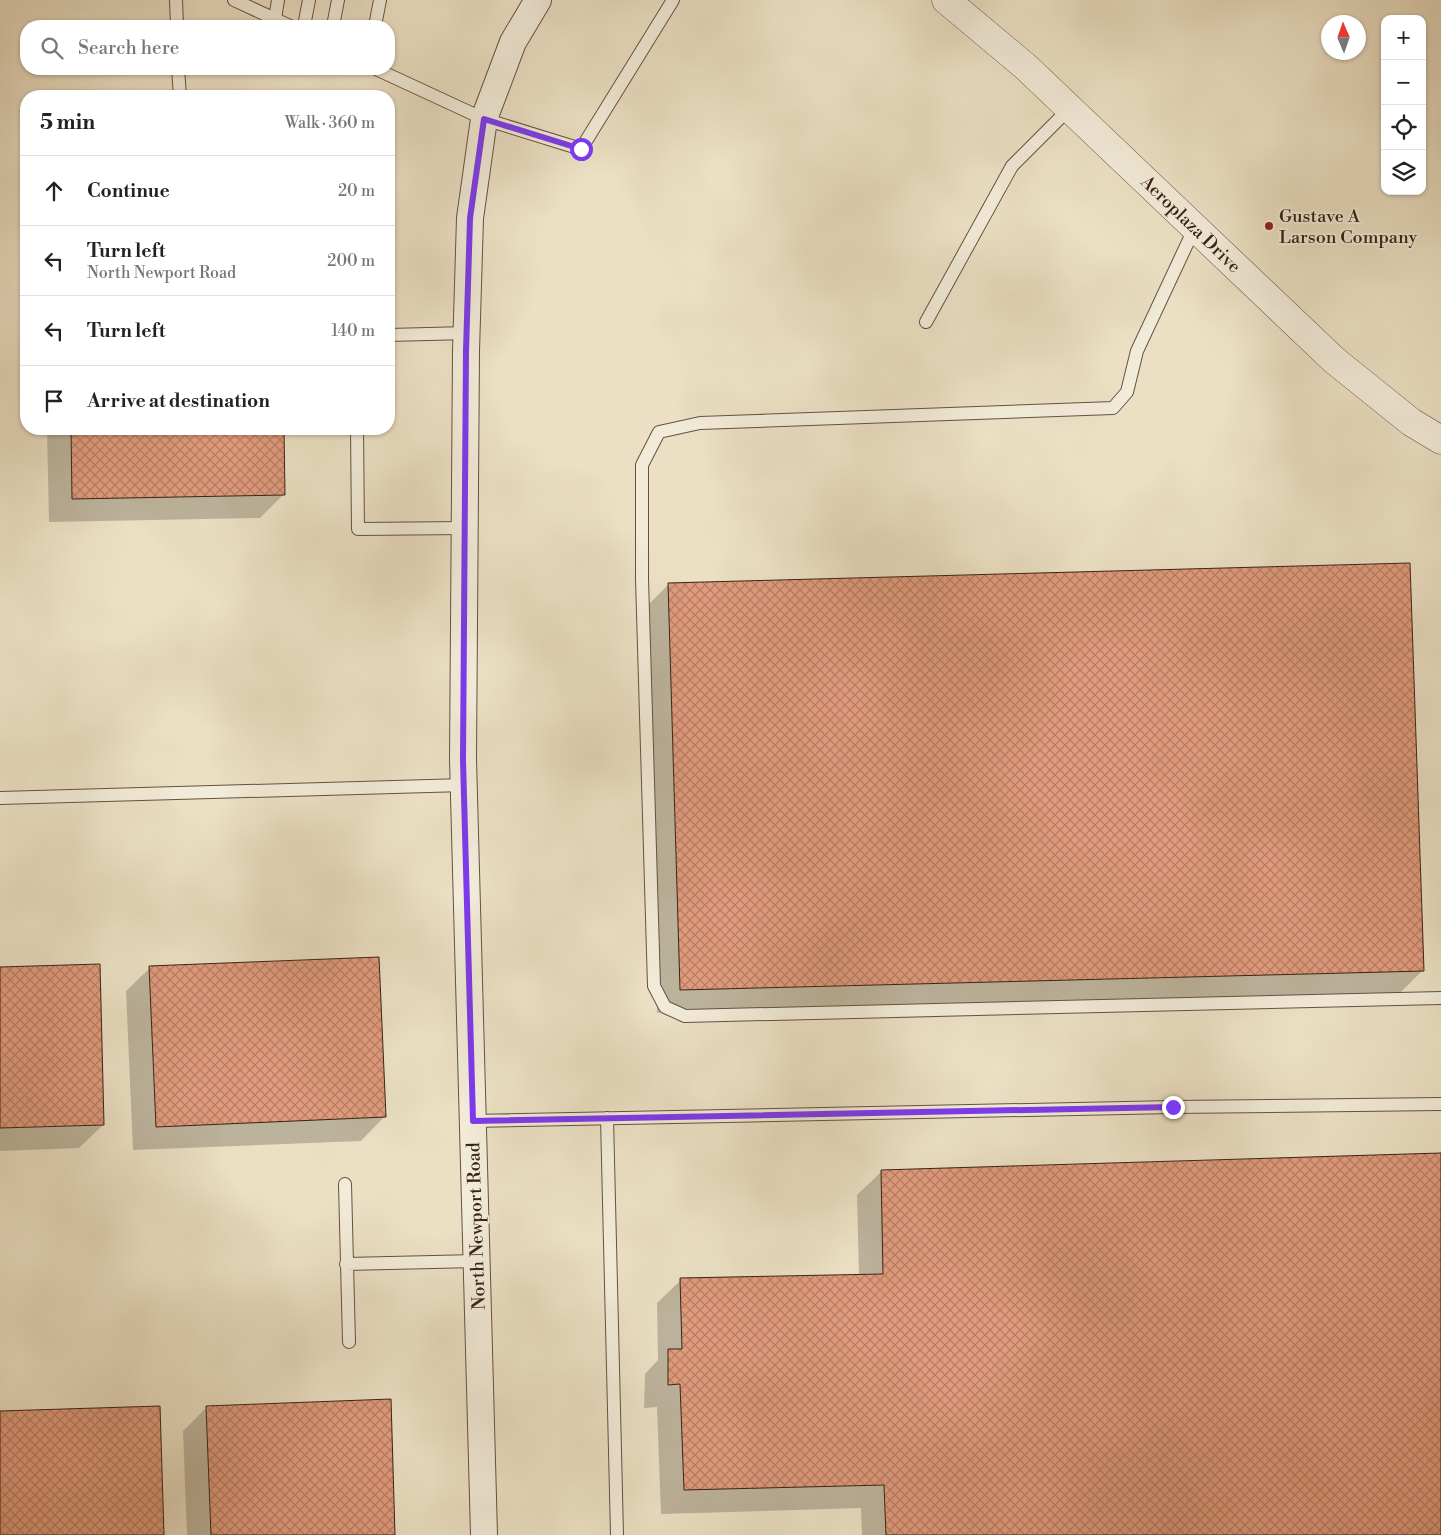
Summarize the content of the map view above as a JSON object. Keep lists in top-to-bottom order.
{
  "streets": {
    "street": ["Aeroplaza Drive", "North Newport Road"]
  },
  "places": ["Gustave A Larson Company"],
  "north": "top",
  "page": {
    "map_buttons": ["+", "−"],
    "search": "Search here",
    "heading": ["5 min", "Walk · 360 m"],
    "list": [
      ["Continue", "20 m"],
      ["Turn left", "North Newport Road", "200 m"],
      ["Turn left", "140 m"],
      "Arrive at destination"
    ]
  }
}
